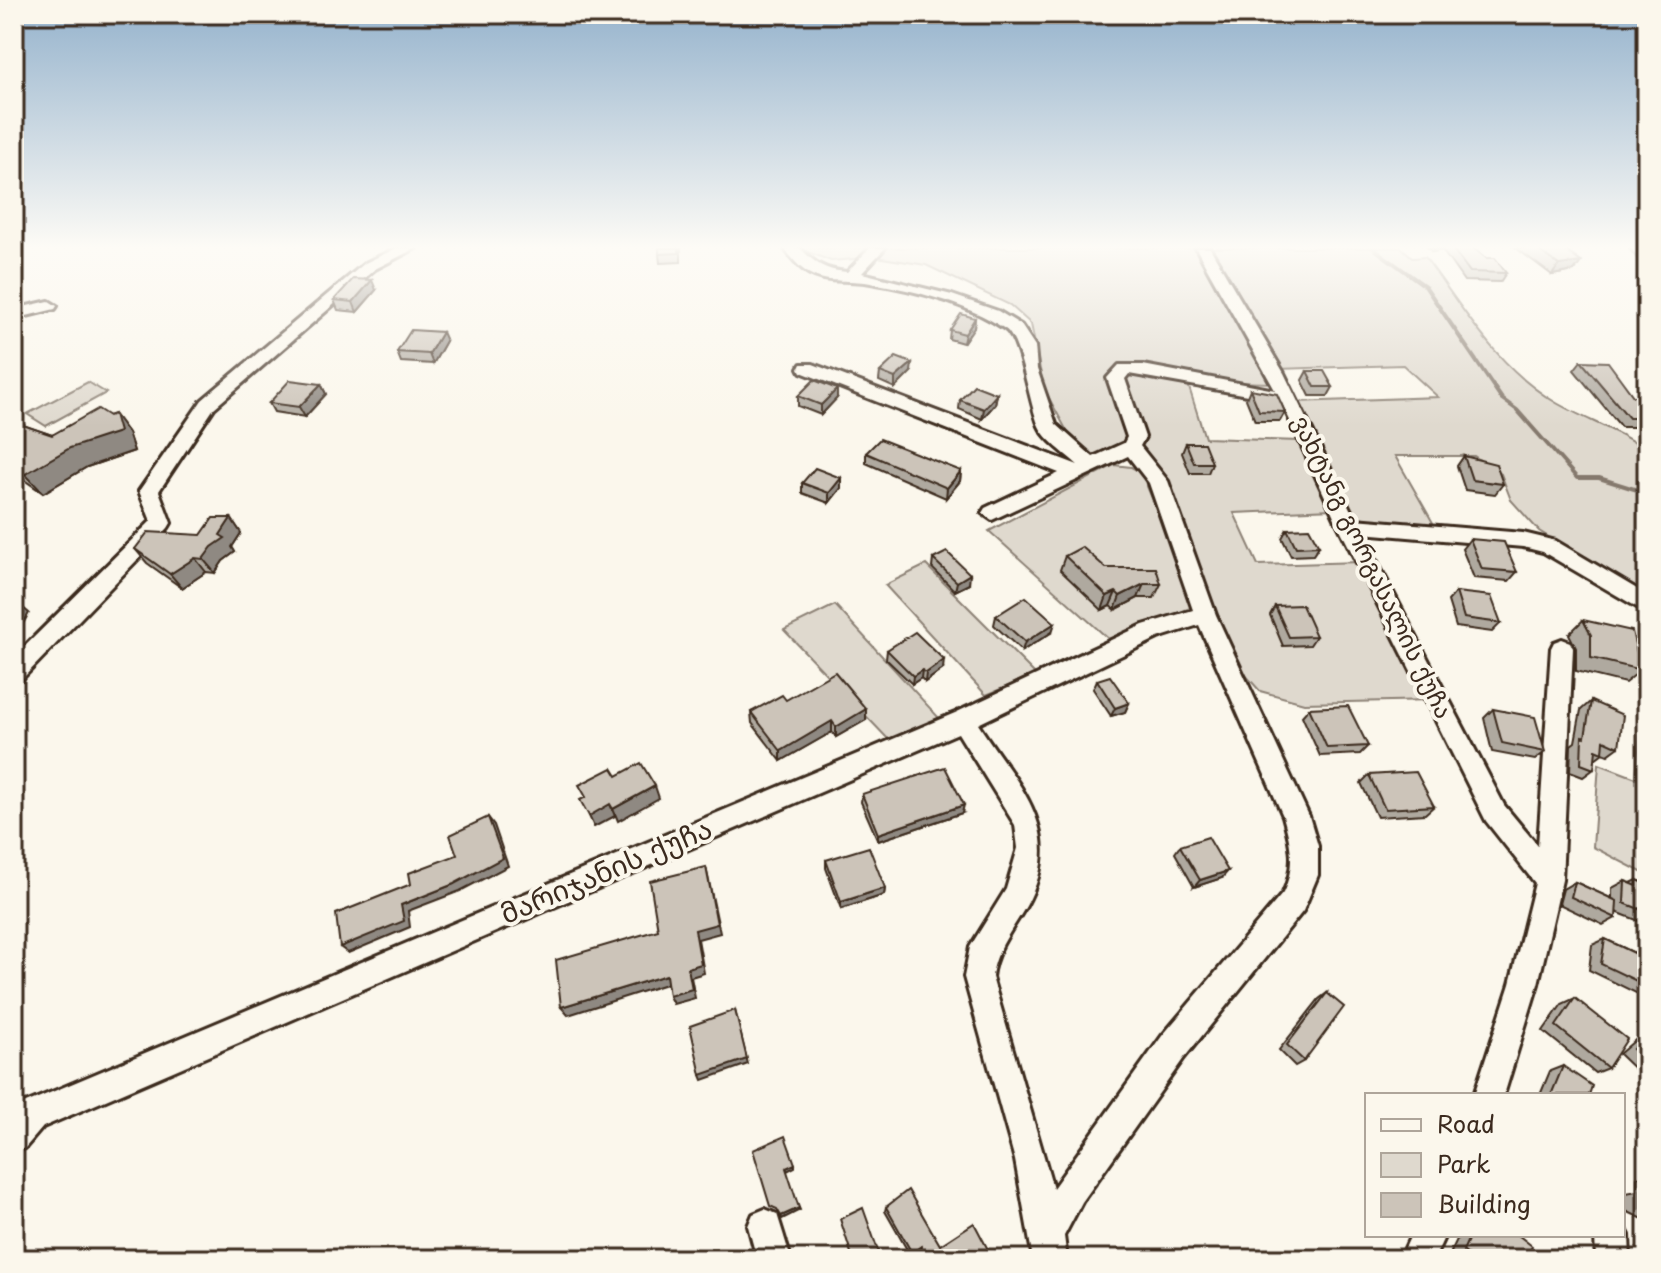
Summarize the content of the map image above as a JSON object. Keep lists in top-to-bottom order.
{
  "streets": {
    "street": ["ვახტანგ გორგასალის ქუჩა", "მარიჯანის ქუჩა"]
  },
  "legend": ["Road", "Park", "Building"]
}
